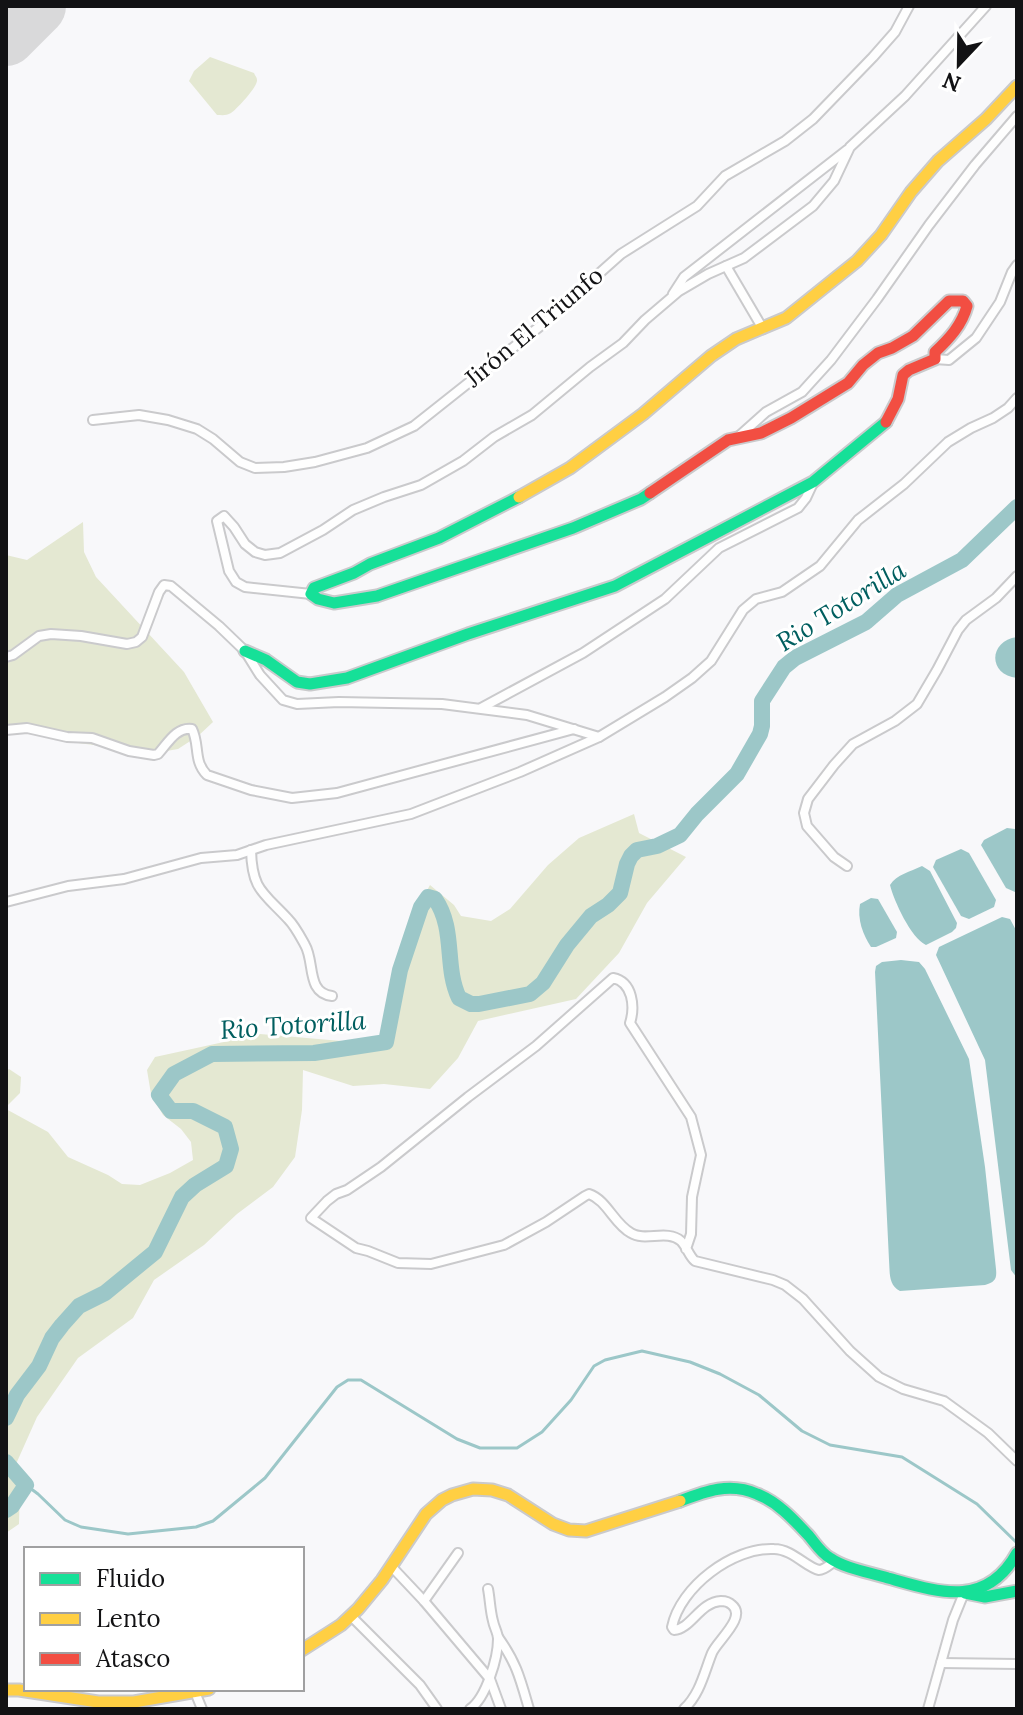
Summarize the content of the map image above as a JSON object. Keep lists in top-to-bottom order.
{
  "streets": {
    "street": ["Jirón El Triunfo"]
  },
  "water": ["Rio Totorilla"],
  "legend": ["Fluido", "Lento", "Atasco"],
  "north": "bottom"
}
